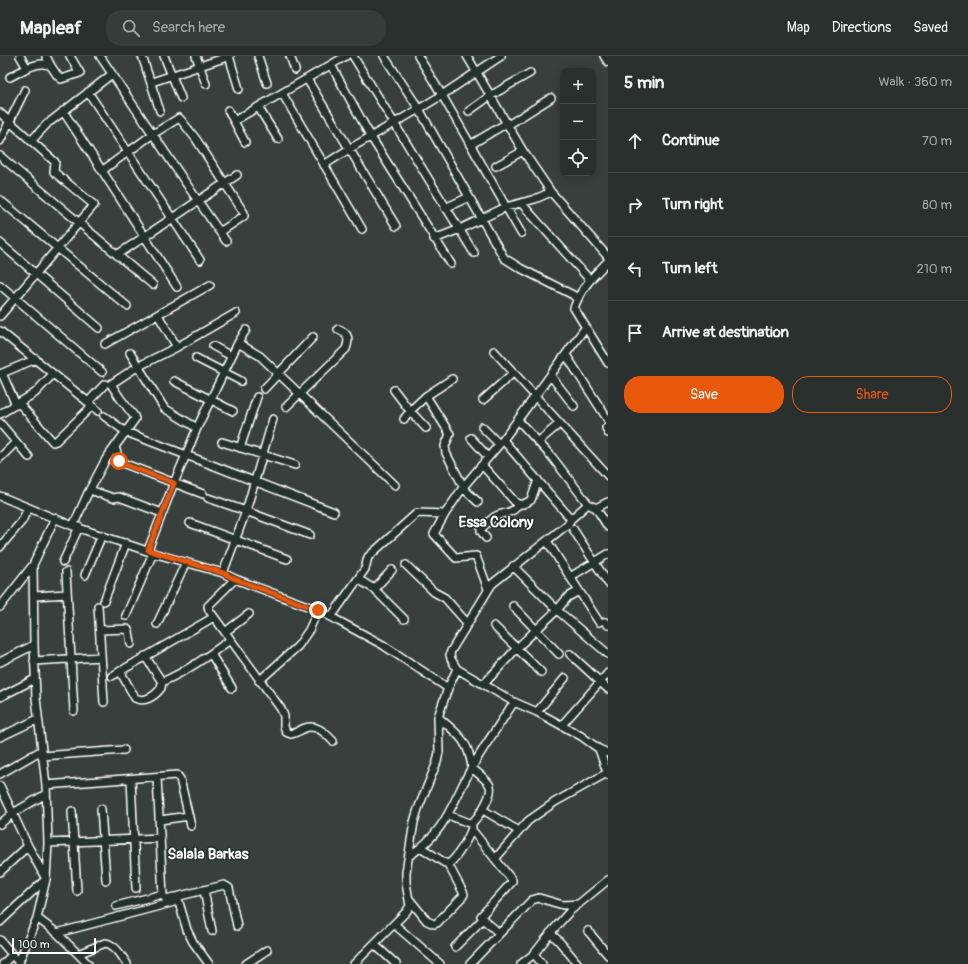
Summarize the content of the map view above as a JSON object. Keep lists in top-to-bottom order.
{
  "districts": ["Essa Colony", "Salala Barkas"],
  "scale_bar": "100 m",
  "page": {
    "header": "Mapleaf",
    "search": "Search here",
    "nav": ["Map", "Directions", "Saved"],
    "heading": ["5 min", "Walk · 360 m"],
    "map_buttons": ["+", "−"],
    "list": [
      ["Continue", "70 m"],
      ["Turn right", "80 m"],
      ["Turn left", "210 m"],
      "Arrive at destination"
    ],
    "buttons": ["Save", "Share"],
    "scale": "100 m"
  }
}
